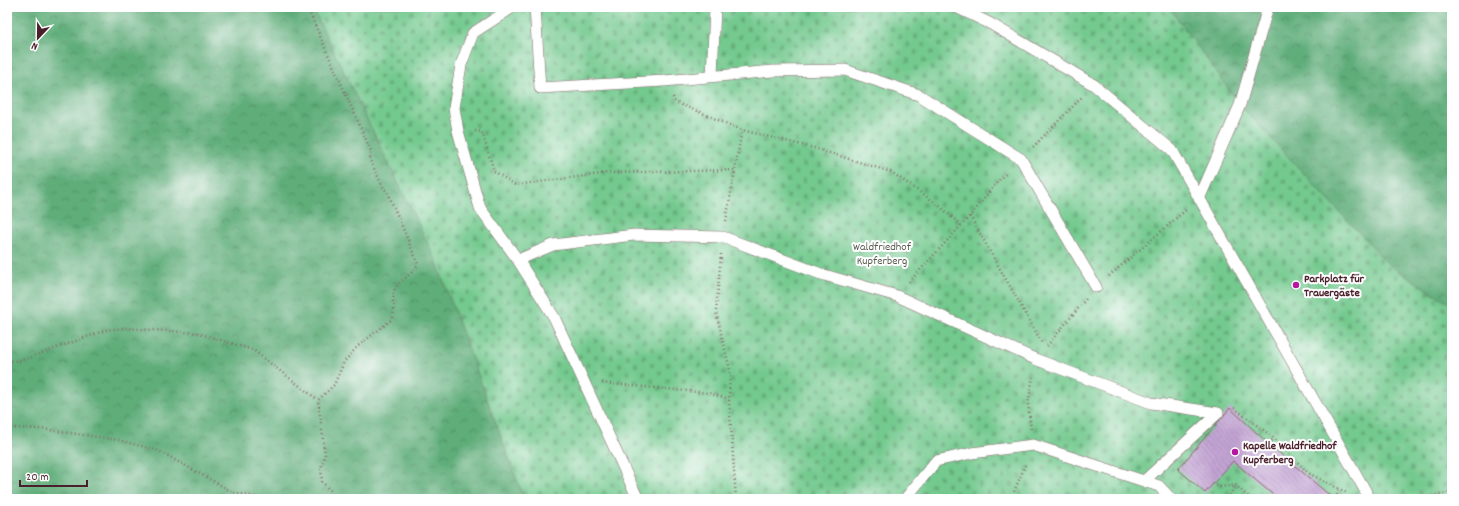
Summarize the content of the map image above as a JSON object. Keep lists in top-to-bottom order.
{
  "parks": ["Waldfriedhof Kupferberg"],
  "places": ["Parkplatz für Trauergäste", "Kapelle Waldfriedhof Kupferberg"],
  "scale_bar": "20 m",
  "north": "bottom"
}
